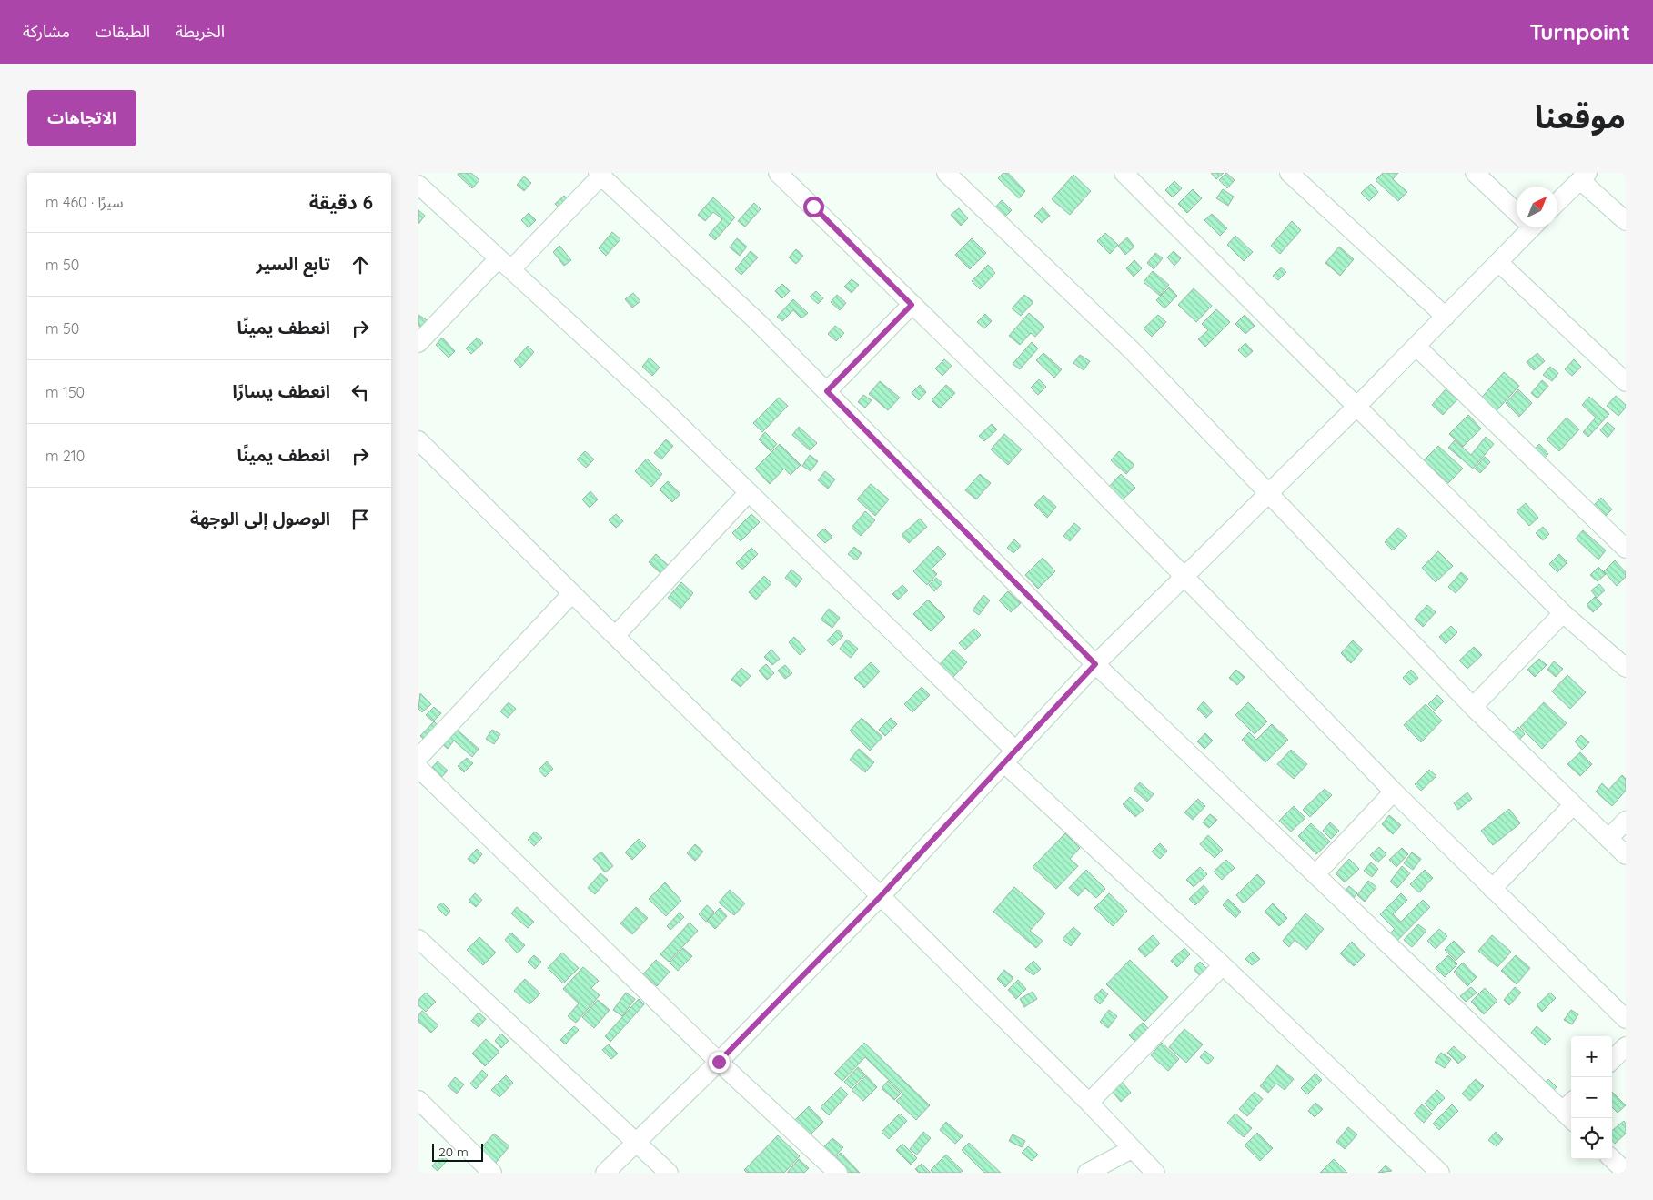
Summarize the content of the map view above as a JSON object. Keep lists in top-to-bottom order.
{
  "scale_bar": "20 m",
  "north": "top right",
  "page": {
    "header": "Turnpoint",
    "nav": ["الخريطة", "الطبقات", "مشاركة"],
    "title": "موقعنا",
    "buttons": "الاتجاهات",
    "heading": ["6 دقيقة", "سيرًا · 460 m"],
    "list": [
      ["تابع السير", "50 m"],
      ["انعطف يمينًا", "50 m"],
      ["انعطف يسارًا", "150 m"],
      ["انعطف يمينًا", "210 m"],
      "الوصول إلى الوجهة"
    ],
    "map_buttons": ["+", "−"],
    "scale": "20 m"
  }
}
